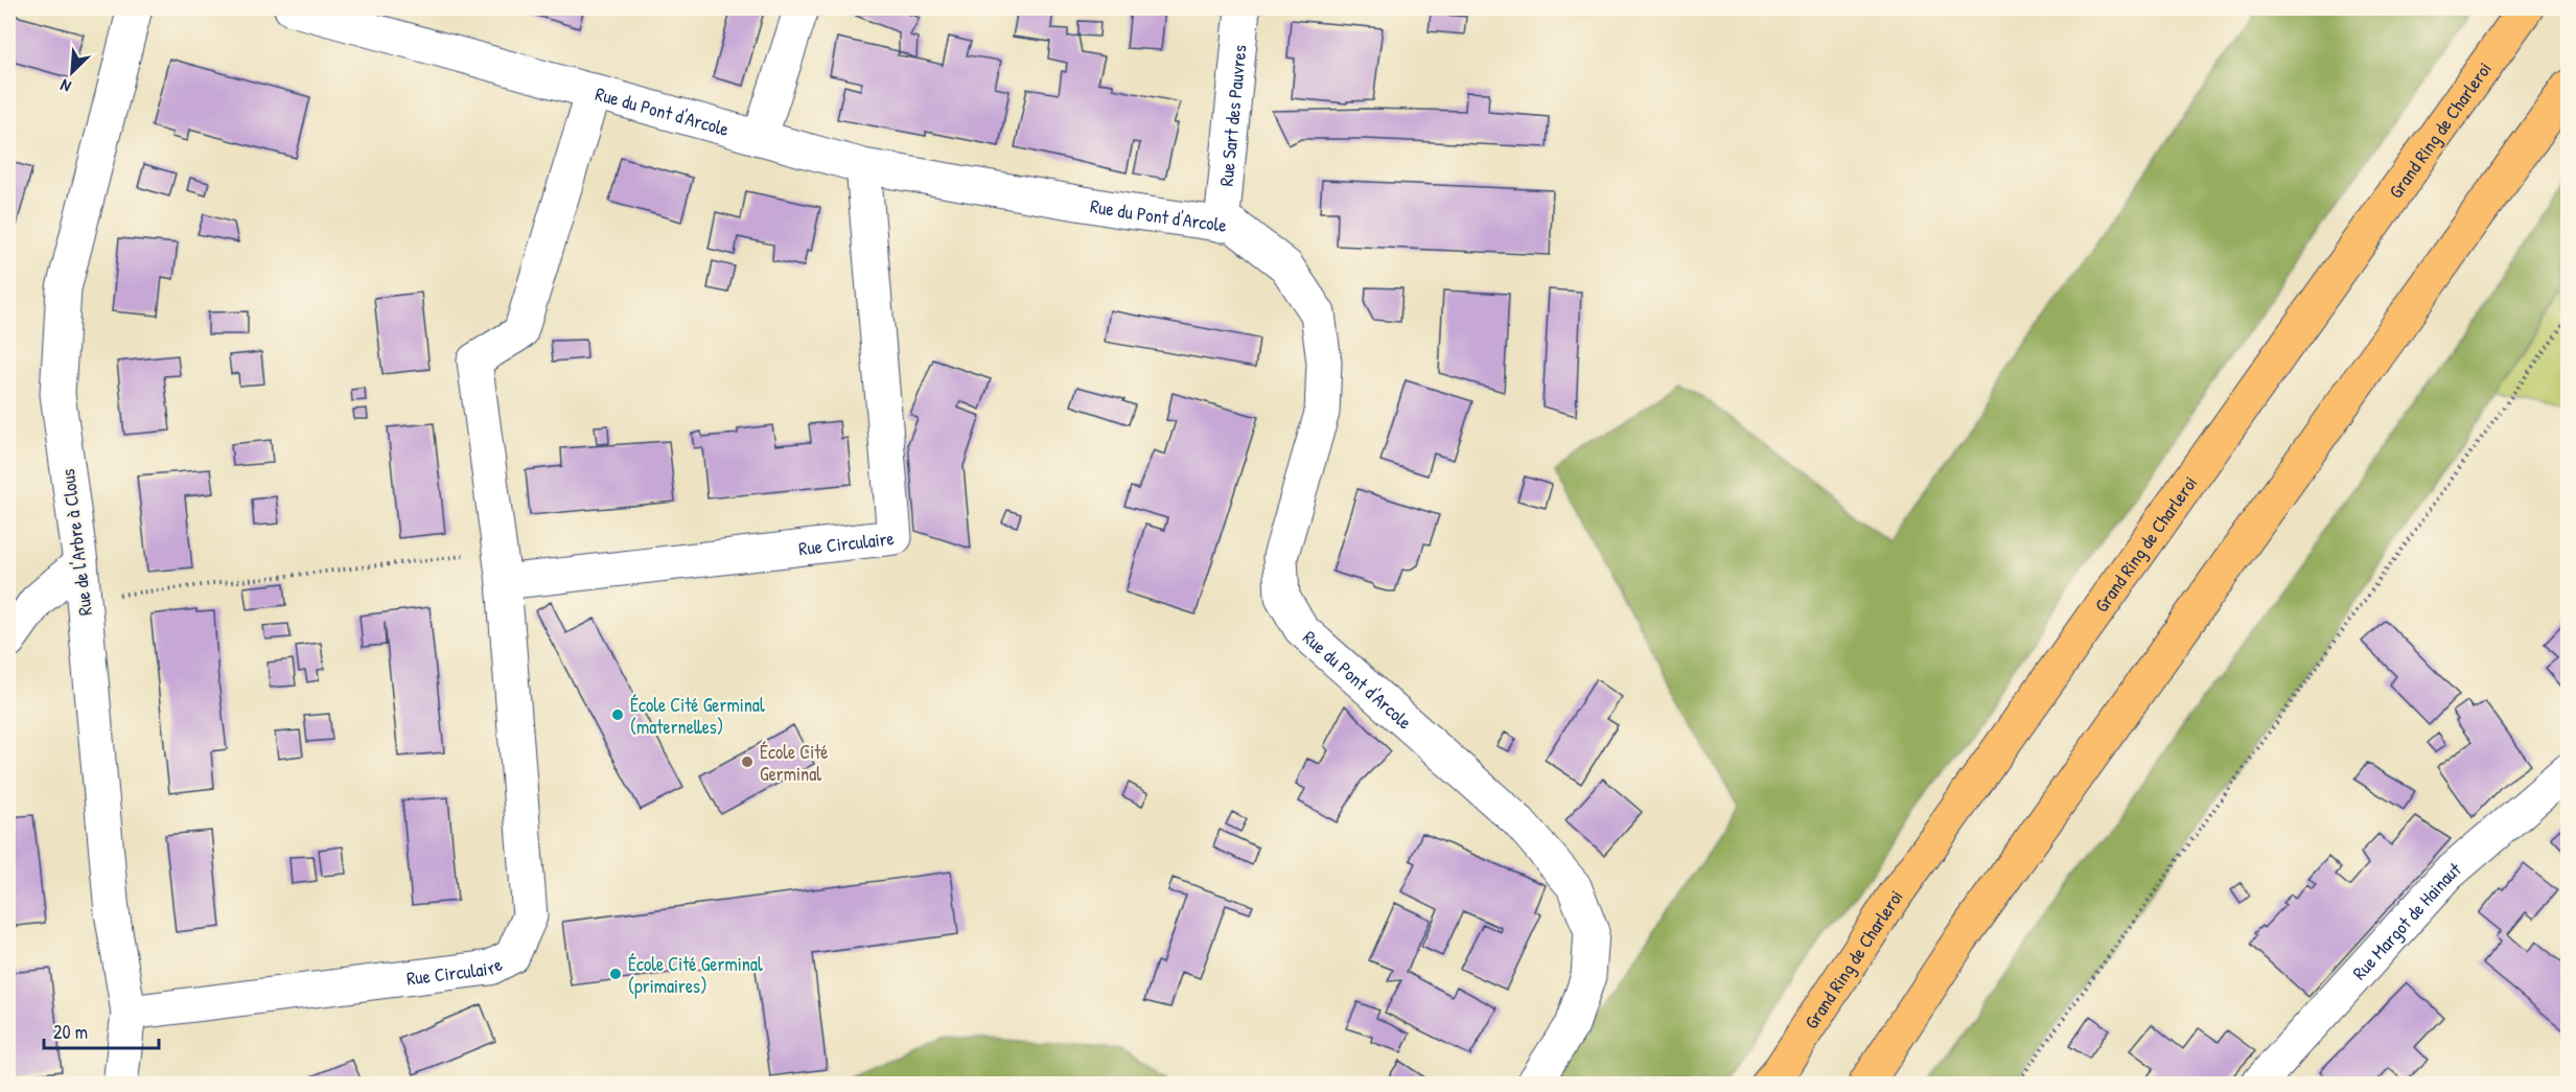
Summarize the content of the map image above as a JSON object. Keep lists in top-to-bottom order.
{
  "streets": {
    "highway": ["Grand Ring de Charleroi"],
    "street": [
      "Rue du Pont d'Arcole",
      "Rue Sart des Pauvres",
      "Rue Circulaire",
      "Rue de l'Arbre à Clous",
      "Rue Margot de Hainaut"
    ]
  },
  "crossings": [
    ["Rue du Pont d'Arcole", "Rue Sart des Pauvres"],
    ["Rue du Pont d'Arcole", "Rue Circulaire"],
    ["Rue Circulaire", "Rue de l'Arbre à Clous"]
  ],
  "places": ["École Cité Germinal (maternelles)", "École Cité Germinal", "École Cité Germinal (primaires)"],
  "scale_bar": "20 m",
  "north": "bottom left"
}
